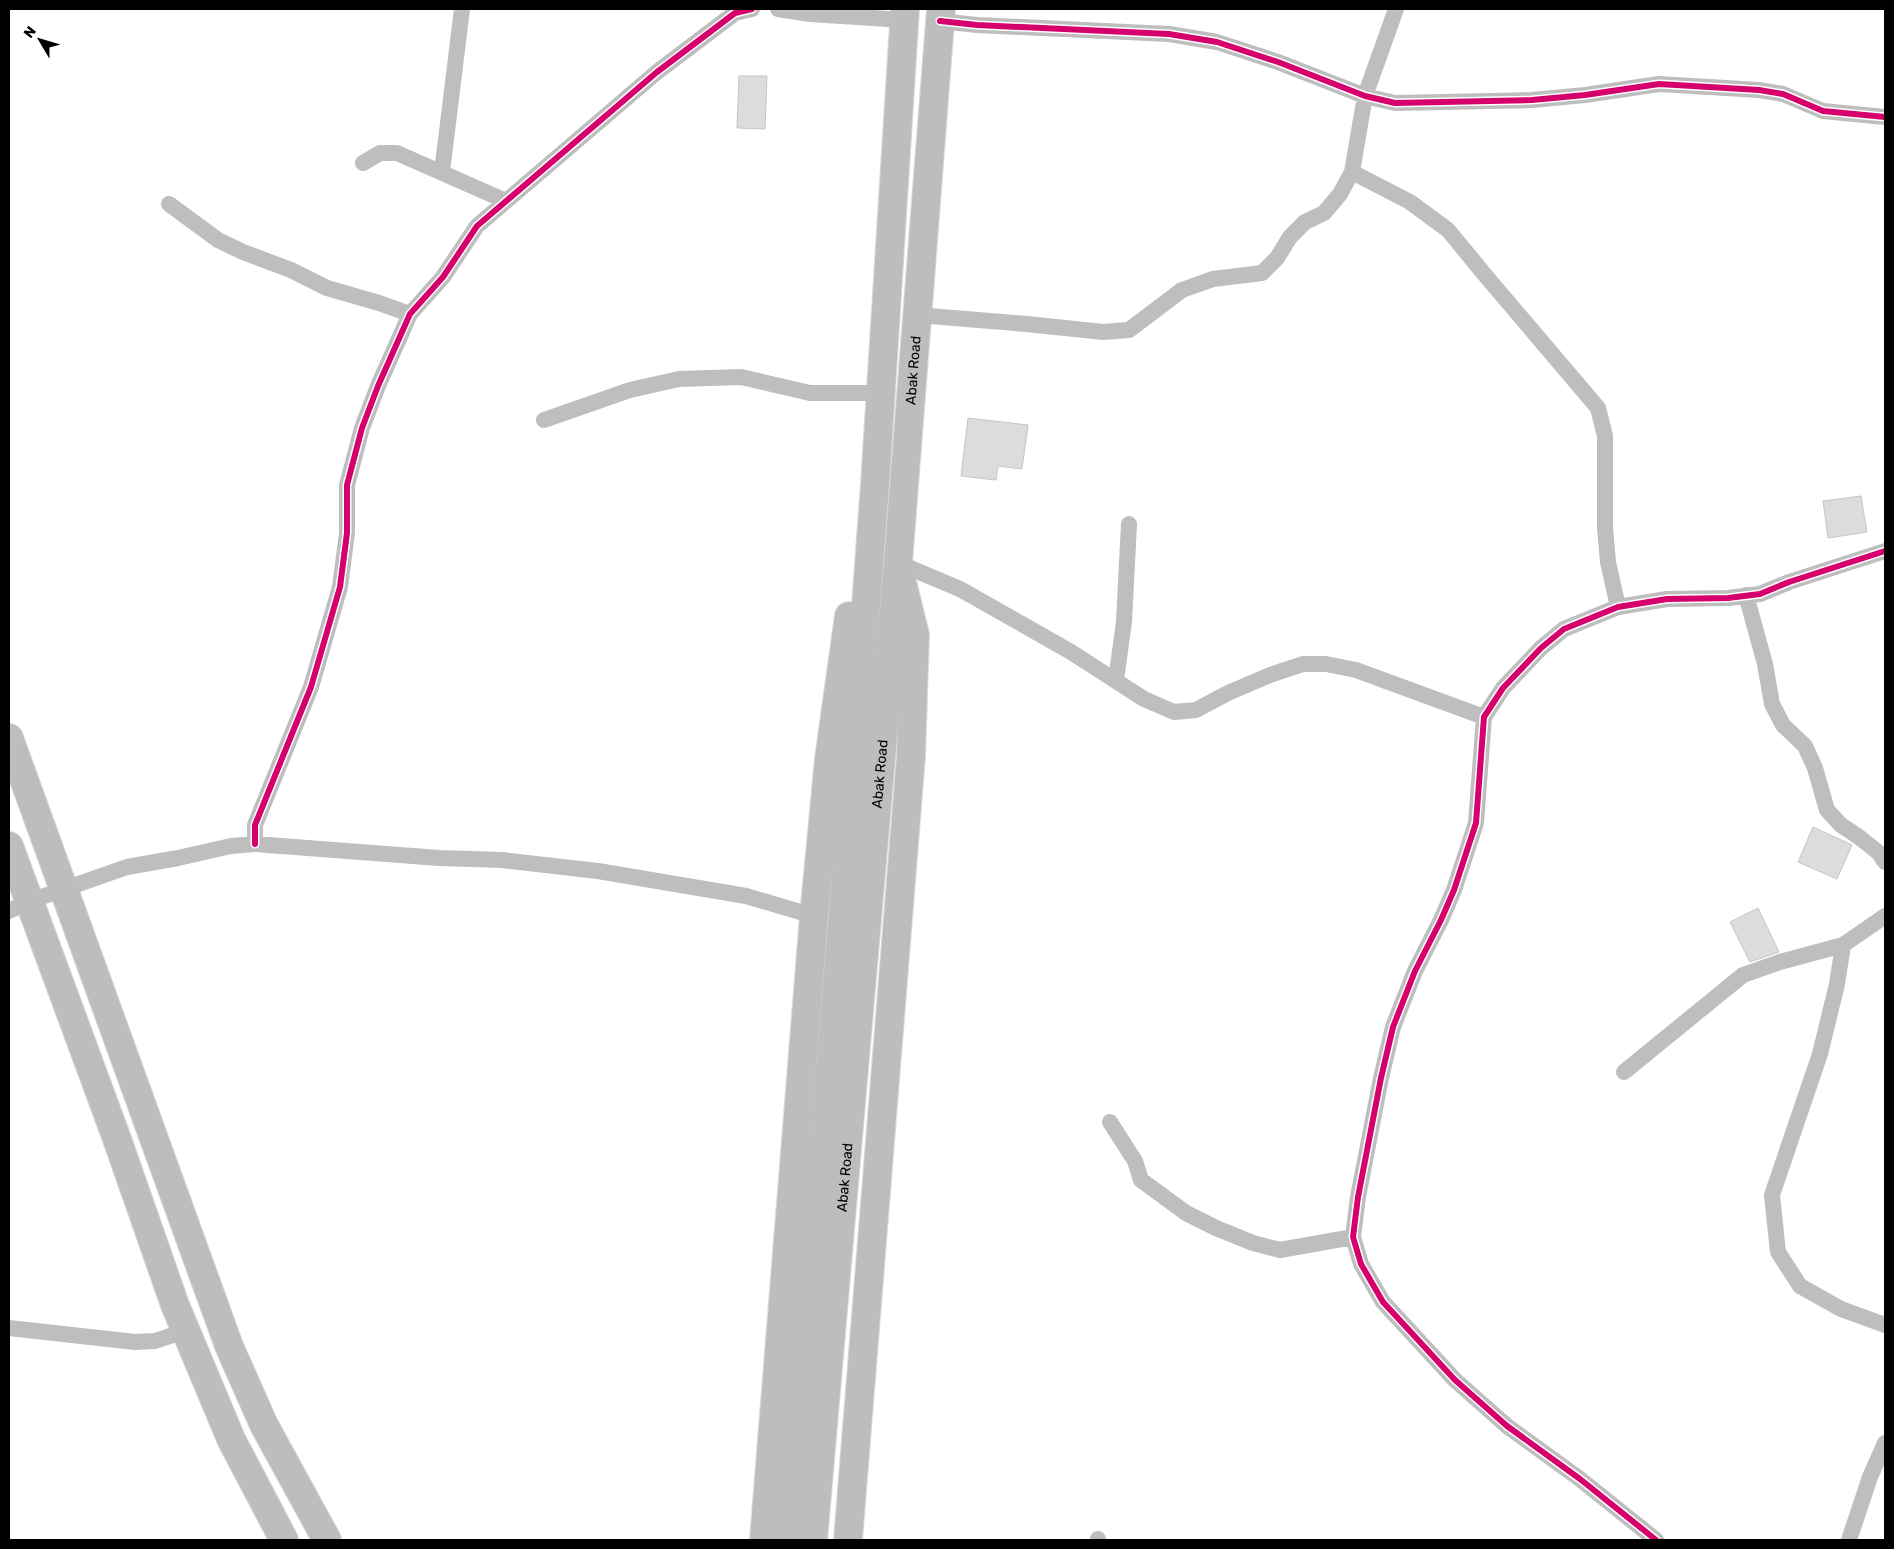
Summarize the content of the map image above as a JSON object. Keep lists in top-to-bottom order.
{
  "streets": {
    "highway": ["Abak Road"]
  },
  "north": "top left"
}
